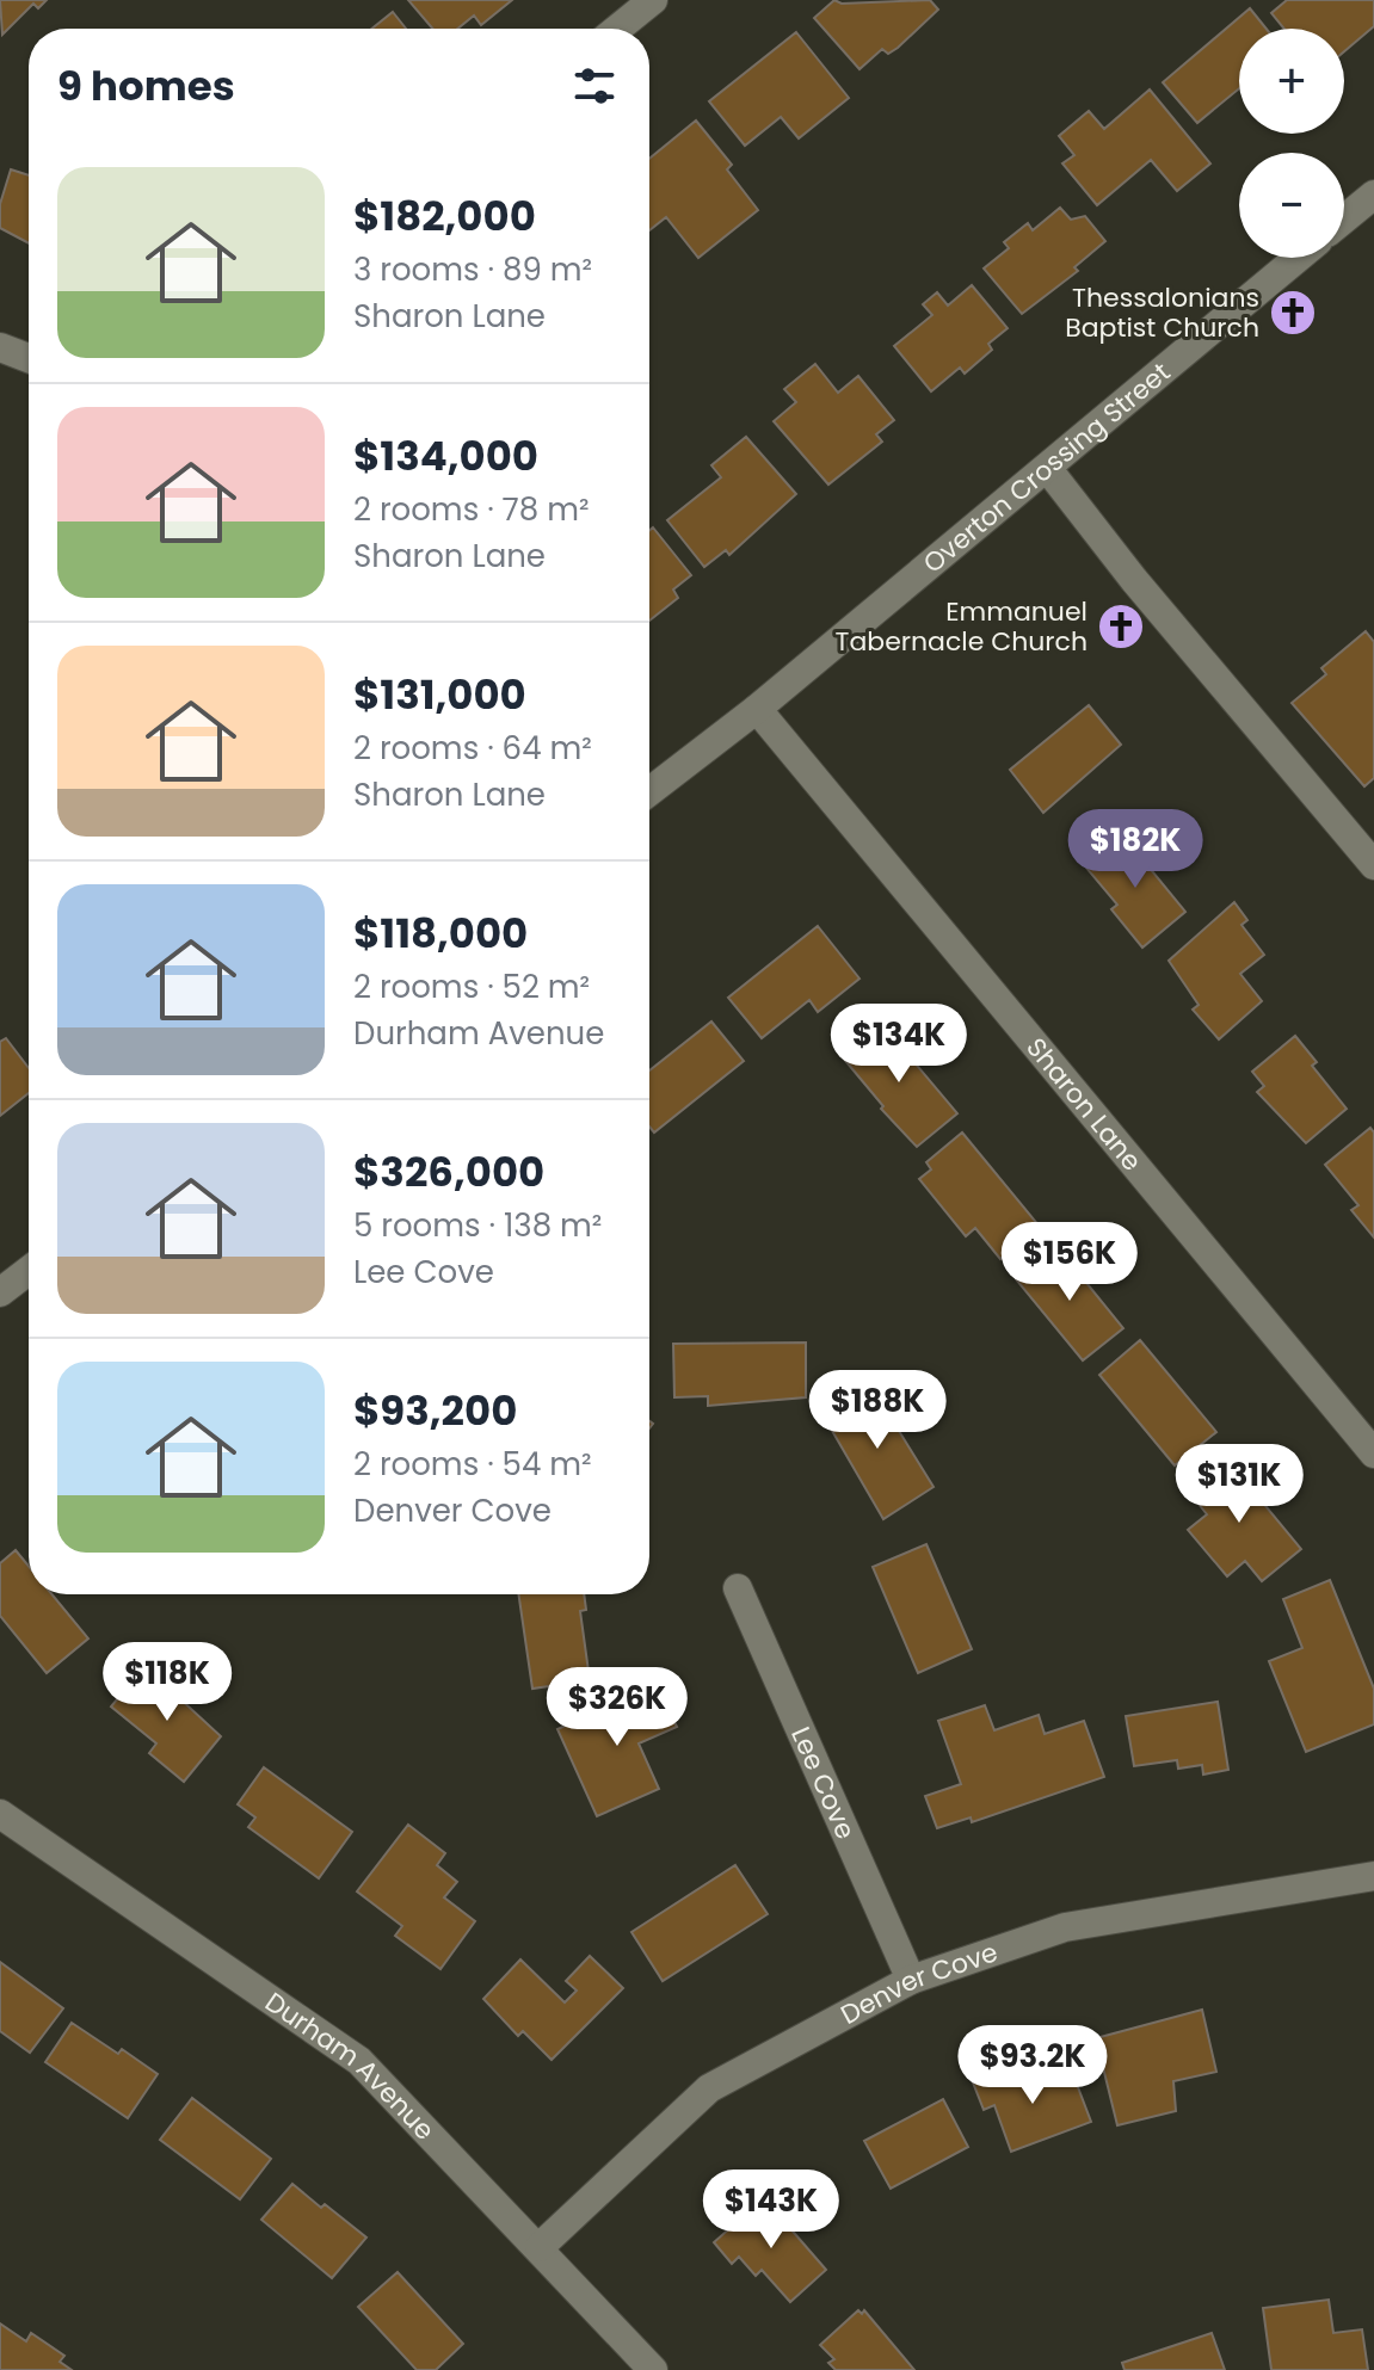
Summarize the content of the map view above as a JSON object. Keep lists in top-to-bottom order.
{
  "streets": {
    "street": [
      "Overton Crossing Street",
      "Sharon Lane",
      "Lee Cove",
      "Denver Cove",
      "Durham Avenue"
    ]
  },
  "crossings": [
    ["Overton Crossing Street", "Sharon Lane"],
    ["Lee Cove", "Denver Cove"],
    ["Denver Cove", "Durham Avenue"]
  ],
  "places": {
    "church": ["Thessalonians Baptist Church", "Emmanuel Tabernacle Church"]
  },
  "page": {
    "map_buttons": ["+", "−"],
    "heading": "9 homes",
    "list": [
      {
        "name": "$182,000",
        "note": "3 rooms · 89 m² · Sharon Lane"
      },
      {
        "name": "$134,000",
        "note": "2 rooms · 78 m² · Sharon Lane"
      },
      {
        "name": "$131,000",
        "note": "2 rooms · 64 m² · Sharon Lane"
      },
      {
        "name": "$118,000",
        "note": "2 rooms · 52 m² · Durham Avenue"
      },
      {
        "name": "$326,000",
        "note": "5 rooms · 138 m² · Lee Cove"
      },
      {
        "name": "$93,200",
        "note": "2 rooms · 54 m² · Denver Cove"
      }
    ],
    "price": [
      "$182K",
      "$134K",
      "$156K",
      "$188K",
      "$131K",
      "$118K",
      "$326K",
      "$93.2K",
      "$143K"
    ]
  }
}
